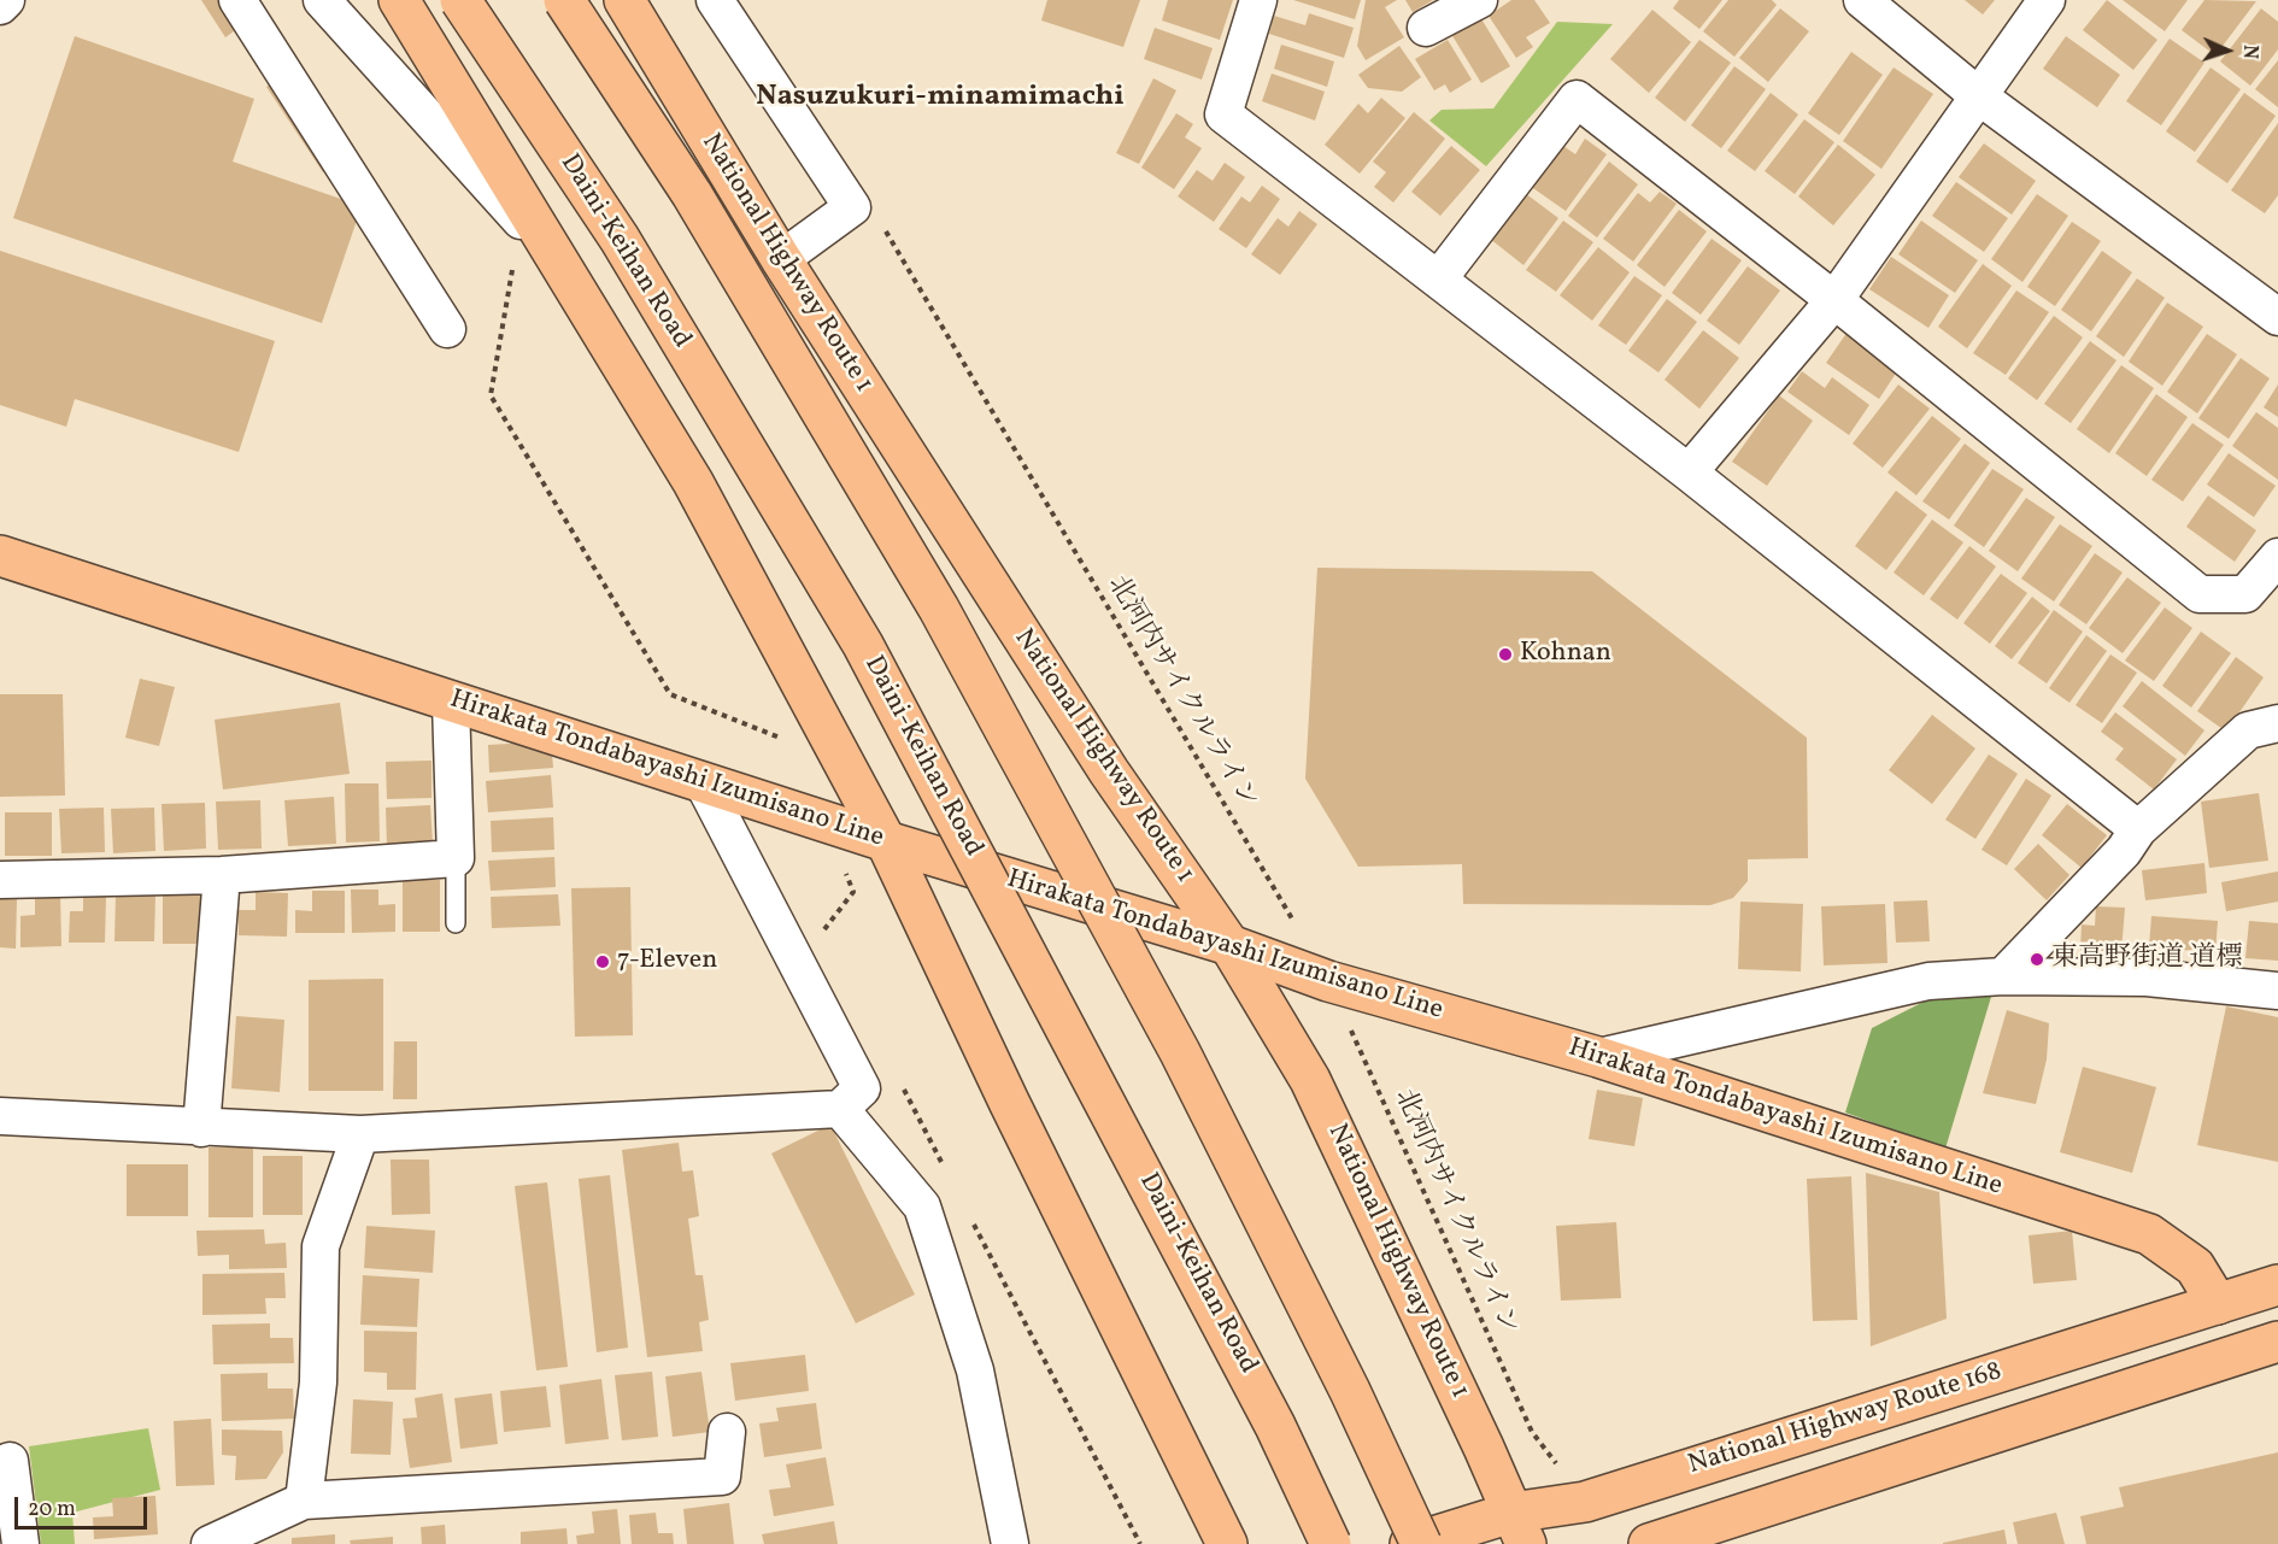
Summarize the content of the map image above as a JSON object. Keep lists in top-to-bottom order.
{
  "streets": {
    "main road": [
      "Daini-Keihan Road",
      "National Highway Route 1",
      "Hirakata Tondabayashi Izumisano Line",
      "National Highway Route 168"
    ],
    "path": ["北河内サイクルライン"]
  },
  "crossings": [
    ["National Highway Route 1", "Hirakata Tondabayashi Izumisano Line"],
    ["National Highway Route 1", "National Highway Route 168"],
    ["北河内サイクルライン", "Hirakata Tondabayashi Izumisano Line"],
    ["Hirakata Tondabayashi Izumisano Line", "National Highway Route 168"]
  ],
  "districts": ["Nasuzukuri-minamimachi"],
  "places": ["Kohnan", "東高野街道 道標", "7-Eleven"],
  "scale_bar": "20 m",
  "north": "right"
}
